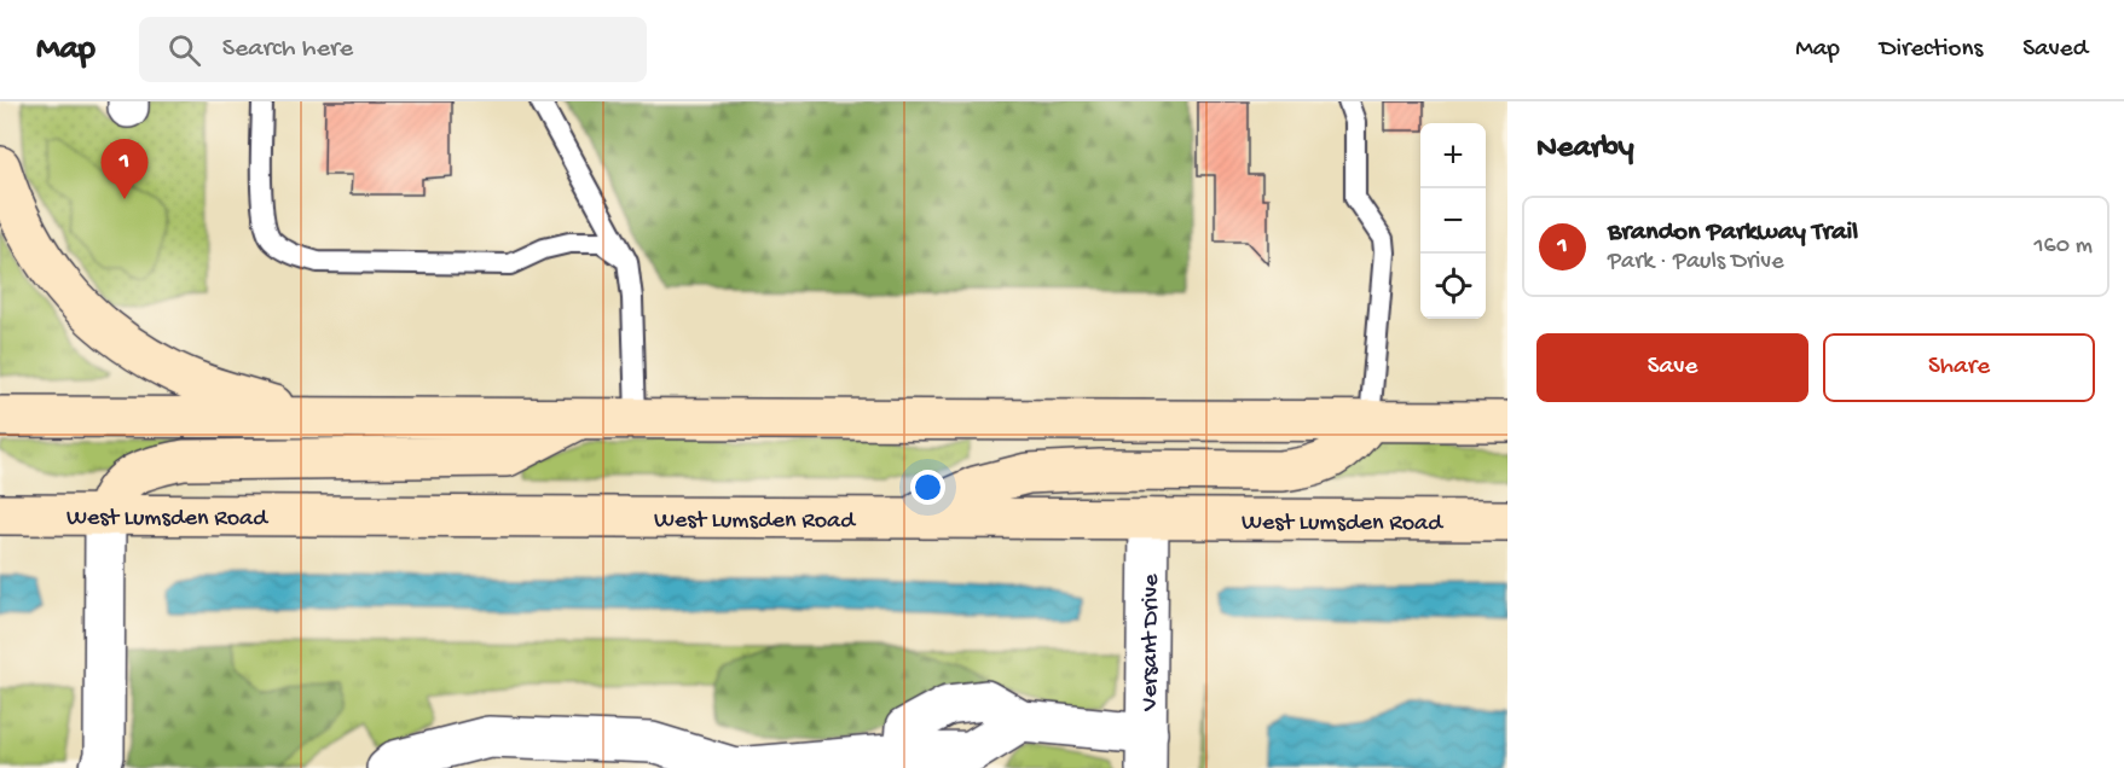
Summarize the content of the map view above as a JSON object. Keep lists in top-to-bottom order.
{
  "streets": {
    "main road": ["West Lumsden Road"],
    "street": ["Versant Drive"]
  },
  "crossings": [
    ["West Lumsden Road", "Versant Drive"]
  ],
  "page": {
    "header": "Map",
    "search": "Search here",
    "nav": ["Map", "Directions", "Saved"],
    "heading": "Nearby",
    "map_buttons": ["+", "−"],
    "pins": "1",
    "list": [
      {
        "mark": "1",
        "name": "Brandon Parkway Trail",
        "note": "Park · Pauls Drive",
        "value": "160 m"
      }
    ],
    "buttons": ["Save", "Share"]
  }
}
